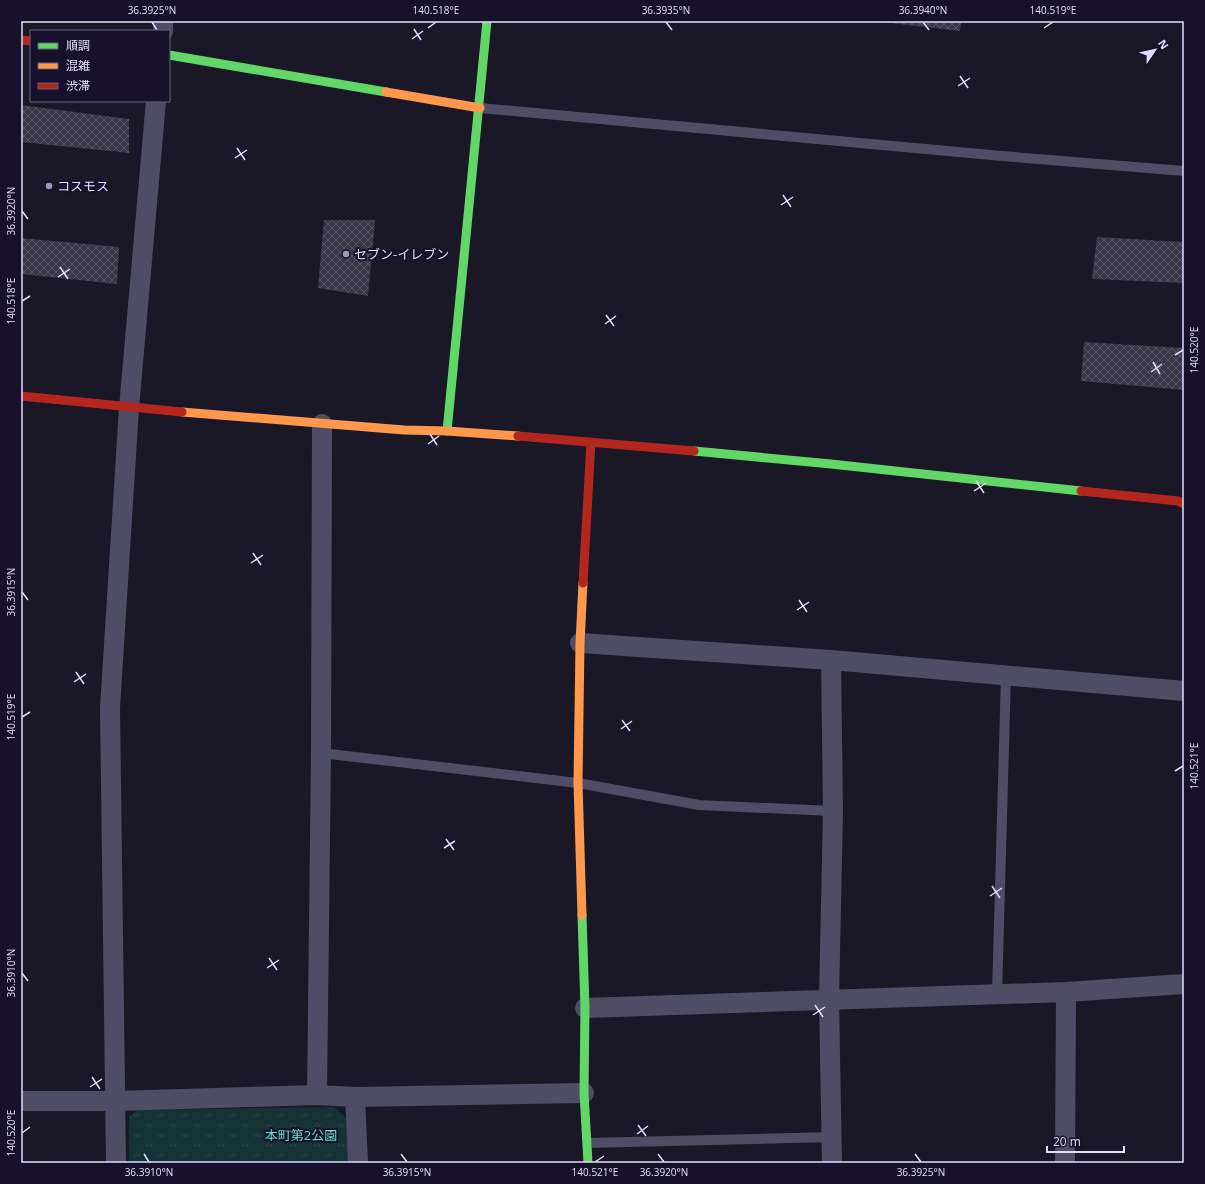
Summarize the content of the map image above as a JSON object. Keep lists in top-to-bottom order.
{
  "parks": ["本町第2公園"],
  "places": ["コスモス", "セブン-イレブン"],
  "legend": ["順調", "混雑", "渋滞"],
  "scale_bar": "20 m",
  "north": "top right",
  "coordinates": [
    "36.3925°N",
    "140.518°E",
    "36.3935°N",
    "36.3940°N",
    "140.519°E",
    "36.3920°N",
    "140.520°E",
    "36.3915°N",
    "140.521°E",
    "36.3910°N"
  ]
}
